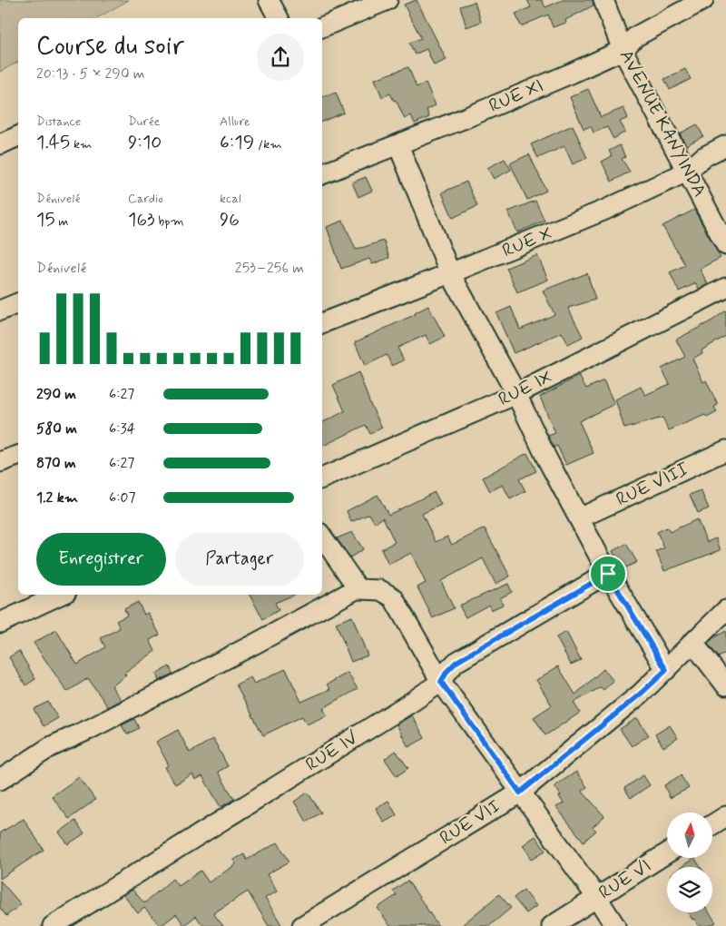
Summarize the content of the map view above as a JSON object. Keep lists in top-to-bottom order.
{
  "streets": {
    "street": [
      "RUE XI",
      "AVENUE KANYINDA",
      "RUE X",
      "RUE IX",
      "RUE VIII",
      "RUE IV",
      "RUE VII",
      "RUE VI"
    ]
  },
  "crossings": [
    ["RUE XI", "AVENUE KANYINDA"],
    ["AVENUE KANYINDA", "RUE X"]
  ],
  "north": "top",
  "page": {
    "heading": ["Course du soir", "20:13 · 5 × 290 m"],
    "stats": [
      ["Distance", "1.45 km"],
      ["Durée", "9:10"],
      ["Allure", "6:19 /km"],
      ["Dénivelé", "15 m"],
      ["Cardio", "163 bpm"],
      ["kcal", "96"]
    ],
    "chart": ["Dénivelé", "253–256 m"],
    "list": [
      {
        "name": "290 m",
        "note": "6:27"
      },
      {
        "name": "580 m",
        "note": "6:34"
      },
      {
        "name": "870 m",
        "note": "6:27"
      },
      {
        "name": "1.2 km",
        "note": "6:07"
      }
    ],
    "buttons": ["Enregistrer", "Partager"]
  }
}
